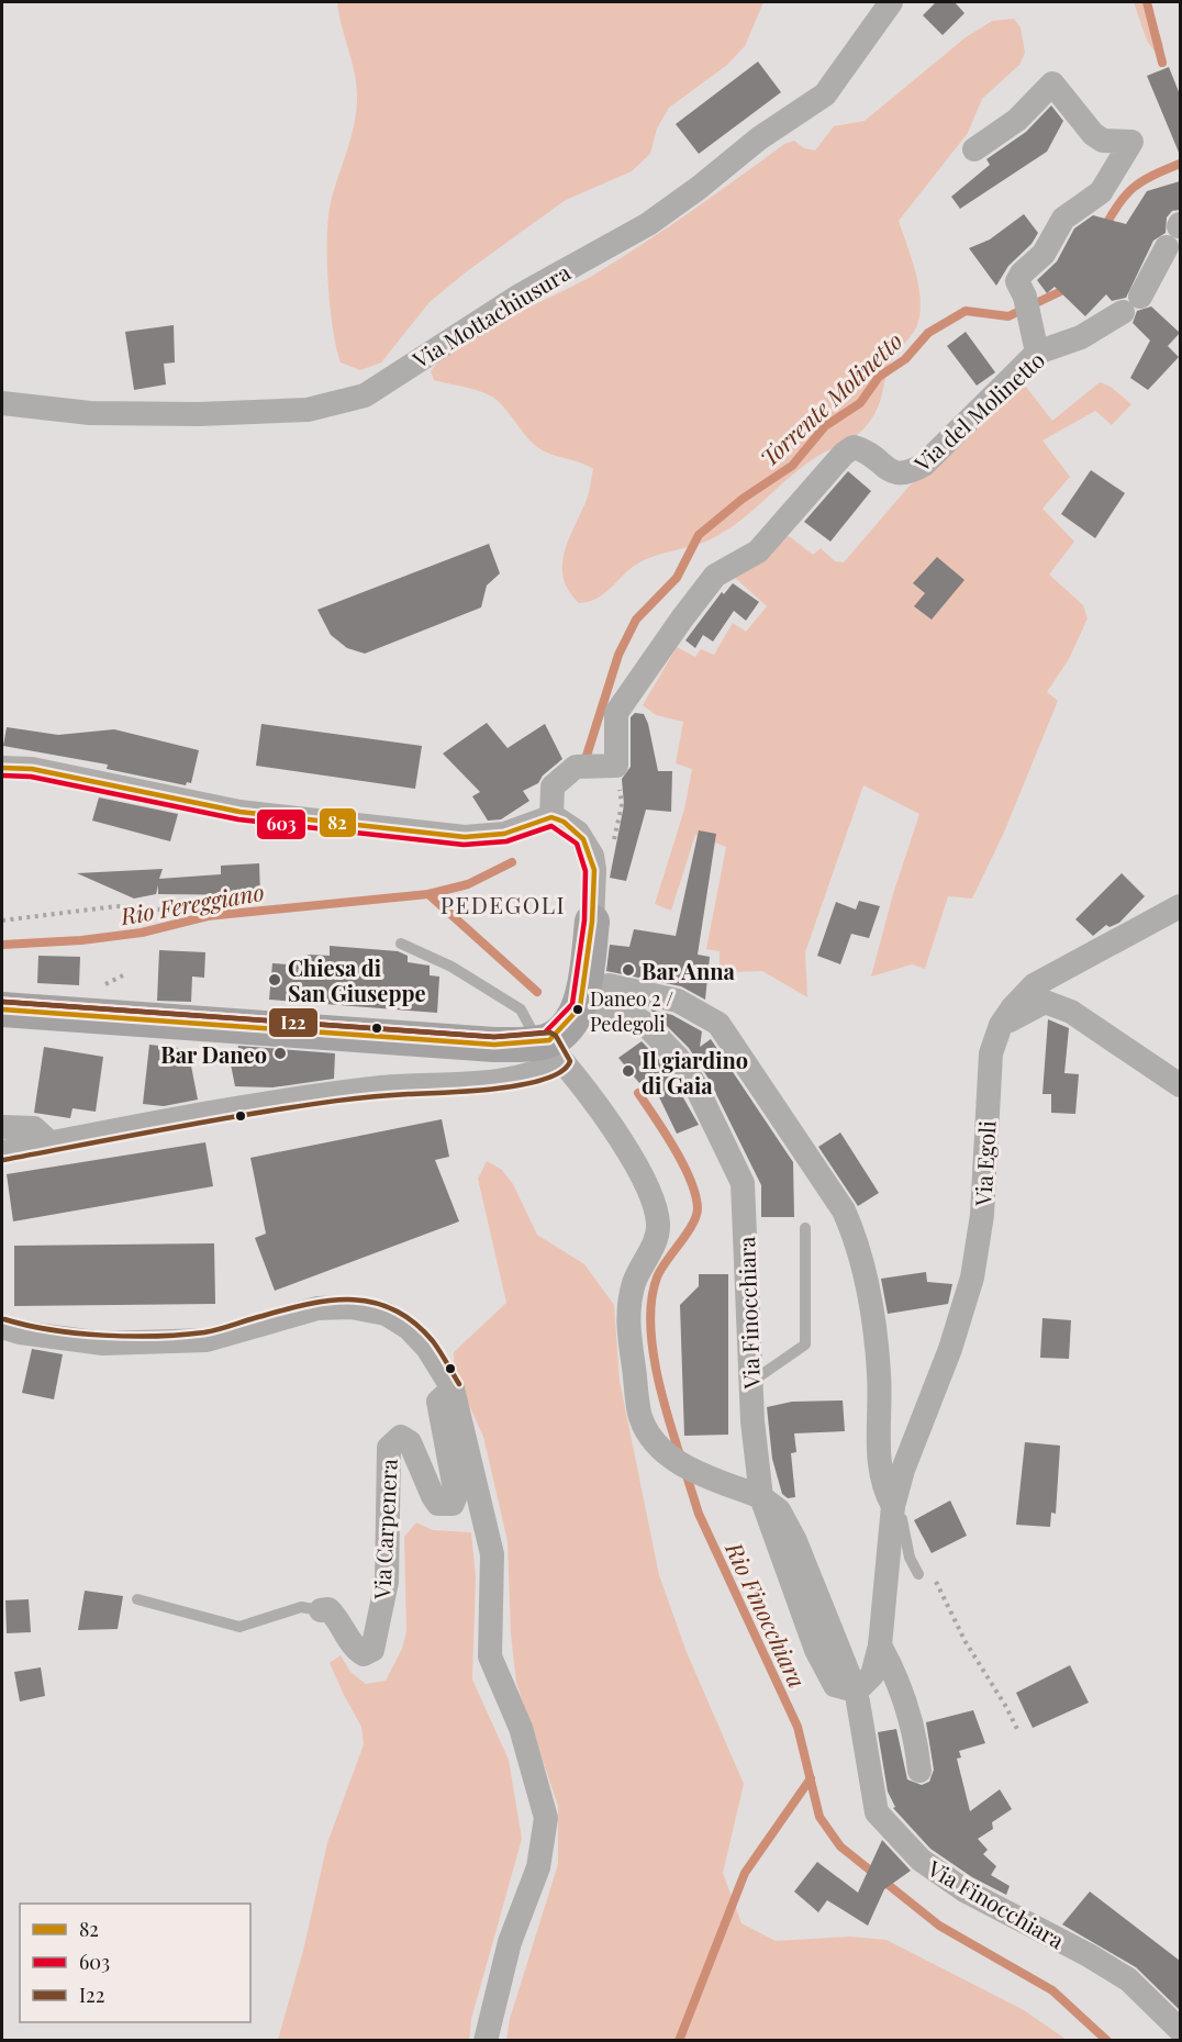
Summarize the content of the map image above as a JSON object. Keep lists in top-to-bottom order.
{
  "streets": {
    "street": [
      "Via Mottachiusura",
      "Via del Molinetto",
      "Via Egoli",
      "Via Finocchiara",
      "Via Carpenera"
    ]
  },
  "crossings": [
    ["Via Egoli", "Via Finocchiara"]
  ],
  "districts": ["PEDEGOLI"],
  "water": ["Torrente Molinetto", "Rio Fereggiano", "Rio Finocchiara"],
  "places": [
    "Bar Anna",
    "Chiesa di San Giuseppe",
    "Daneo 2 / Pedegoli",
    "Bar Daneo",
    "Il giardino di Gaia"
  ],
  "lines": ["transit line 82", "transit line 603", "transit line I22"],
  "legend": ["82", "603", "I22"]
}
